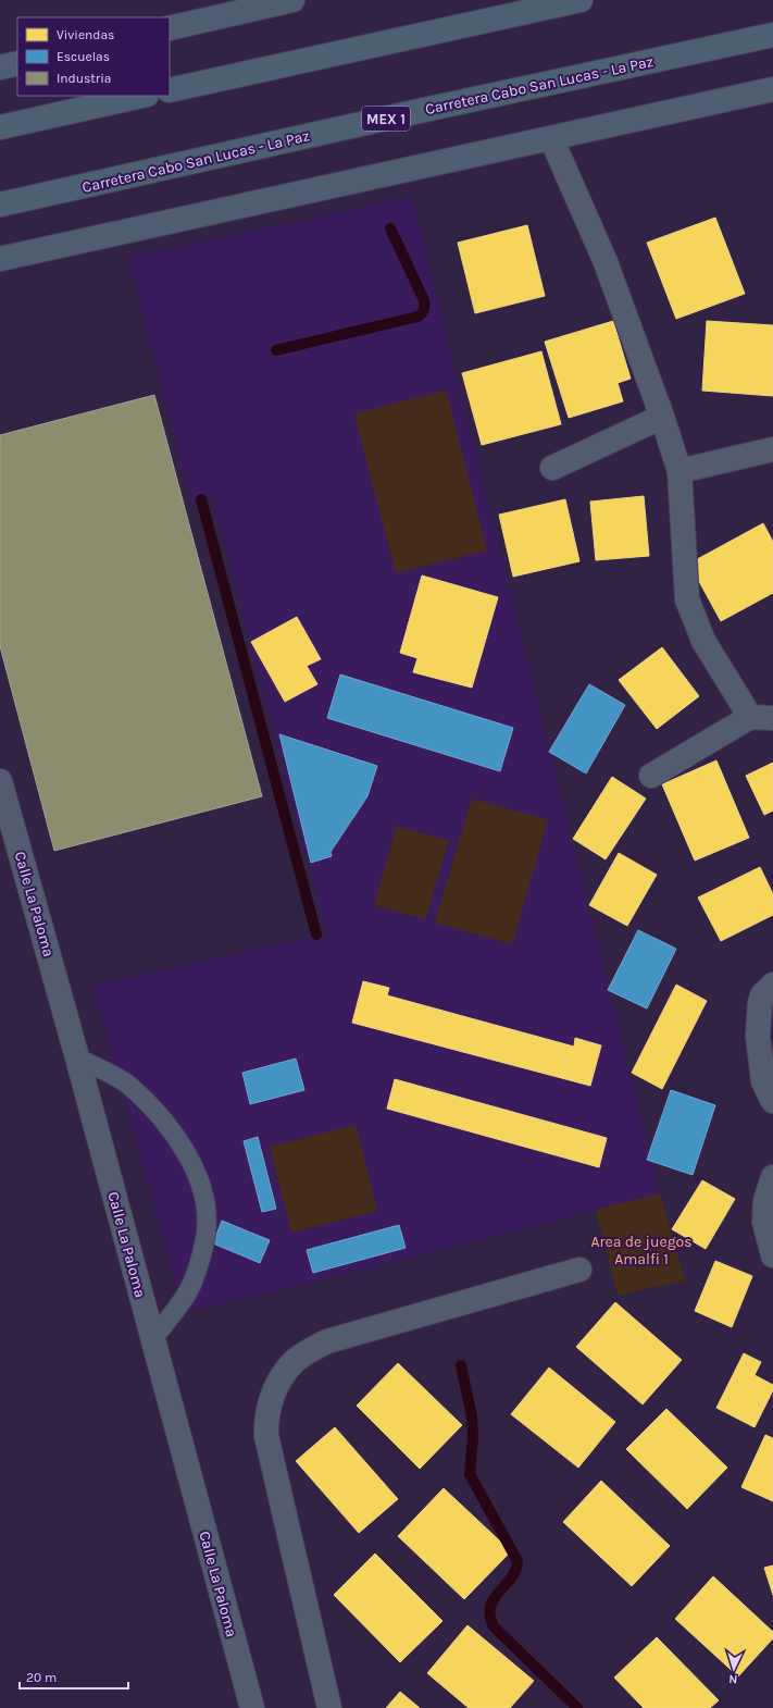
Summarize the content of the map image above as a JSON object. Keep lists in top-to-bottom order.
{
  "streets": {
    "highway": ["Carretera Cabo San Lucas - La Paz", "MEX 1"],
    "street": ["Calle La Paloma"]
  },
  "parks": ["Area de juegos Amalfi 1"],
  "legend": ["Viviendas", "Escuelas", "Industria"],
  "scale_bar": "20 m",
  "north": "bottom"
}
